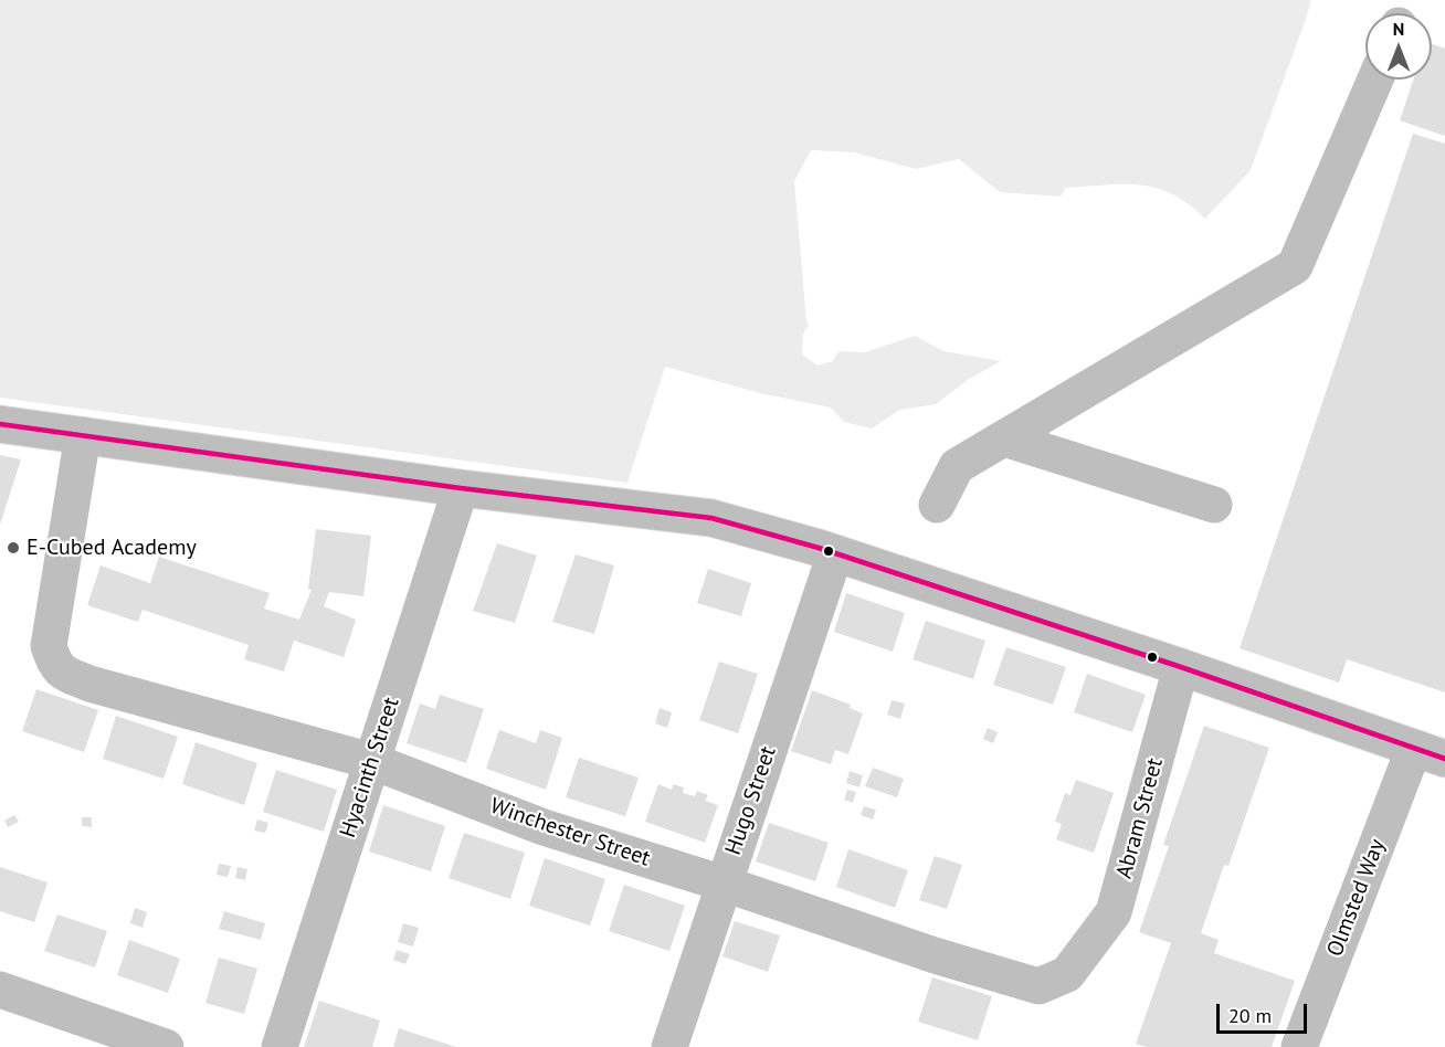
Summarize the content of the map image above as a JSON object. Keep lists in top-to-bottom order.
{
  "streets": {
    "street": [
      "Hyacinth Street",
      "Hugo Street",
      "Abram Street",
      "Winchester Street",
      "Olmsted Way"
    ]
  },
  "crossings": [
    ["Hyacinth Street", "Winchester Street"],
    ["Hugo Street", "Winchester Street"],
    ["Abram Street", "Winchester Street"]
  ],
  "places": ["E-Cubed Academy"],
  "scale_bar": "20 m",
  "north": "top"
}
